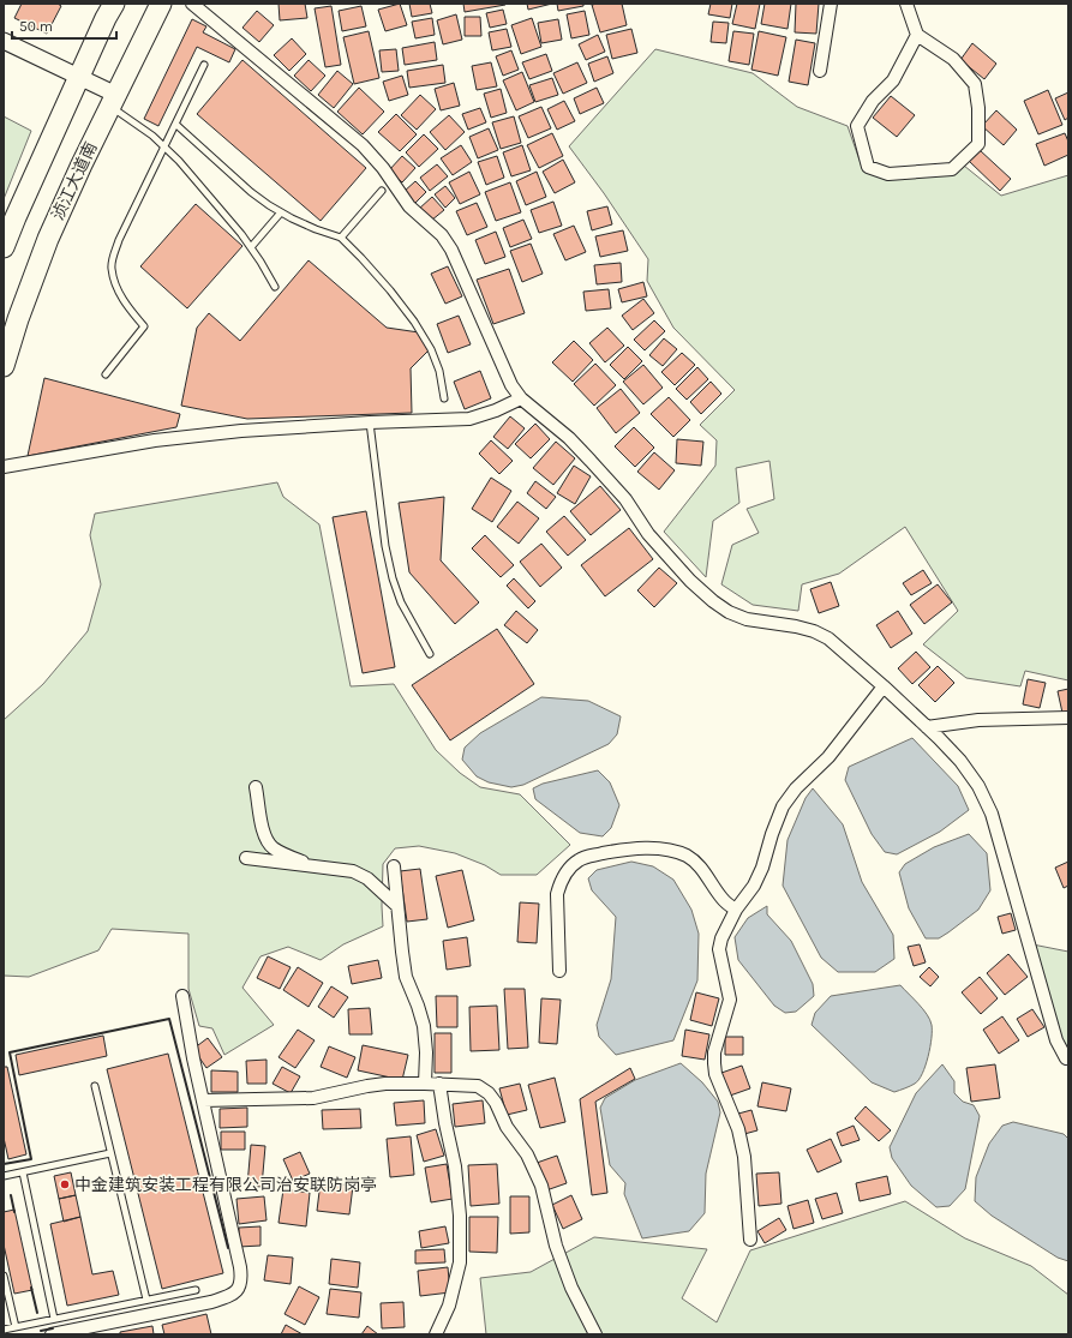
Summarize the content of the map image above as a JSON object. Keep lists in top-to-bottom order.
{
  "streets": {
    "main road": ["浈江大道南"]
  },
  "places": ["中金建筑安装工程有限公司治安联防岗亭"],
  "scale_bar": "50 m"
}
